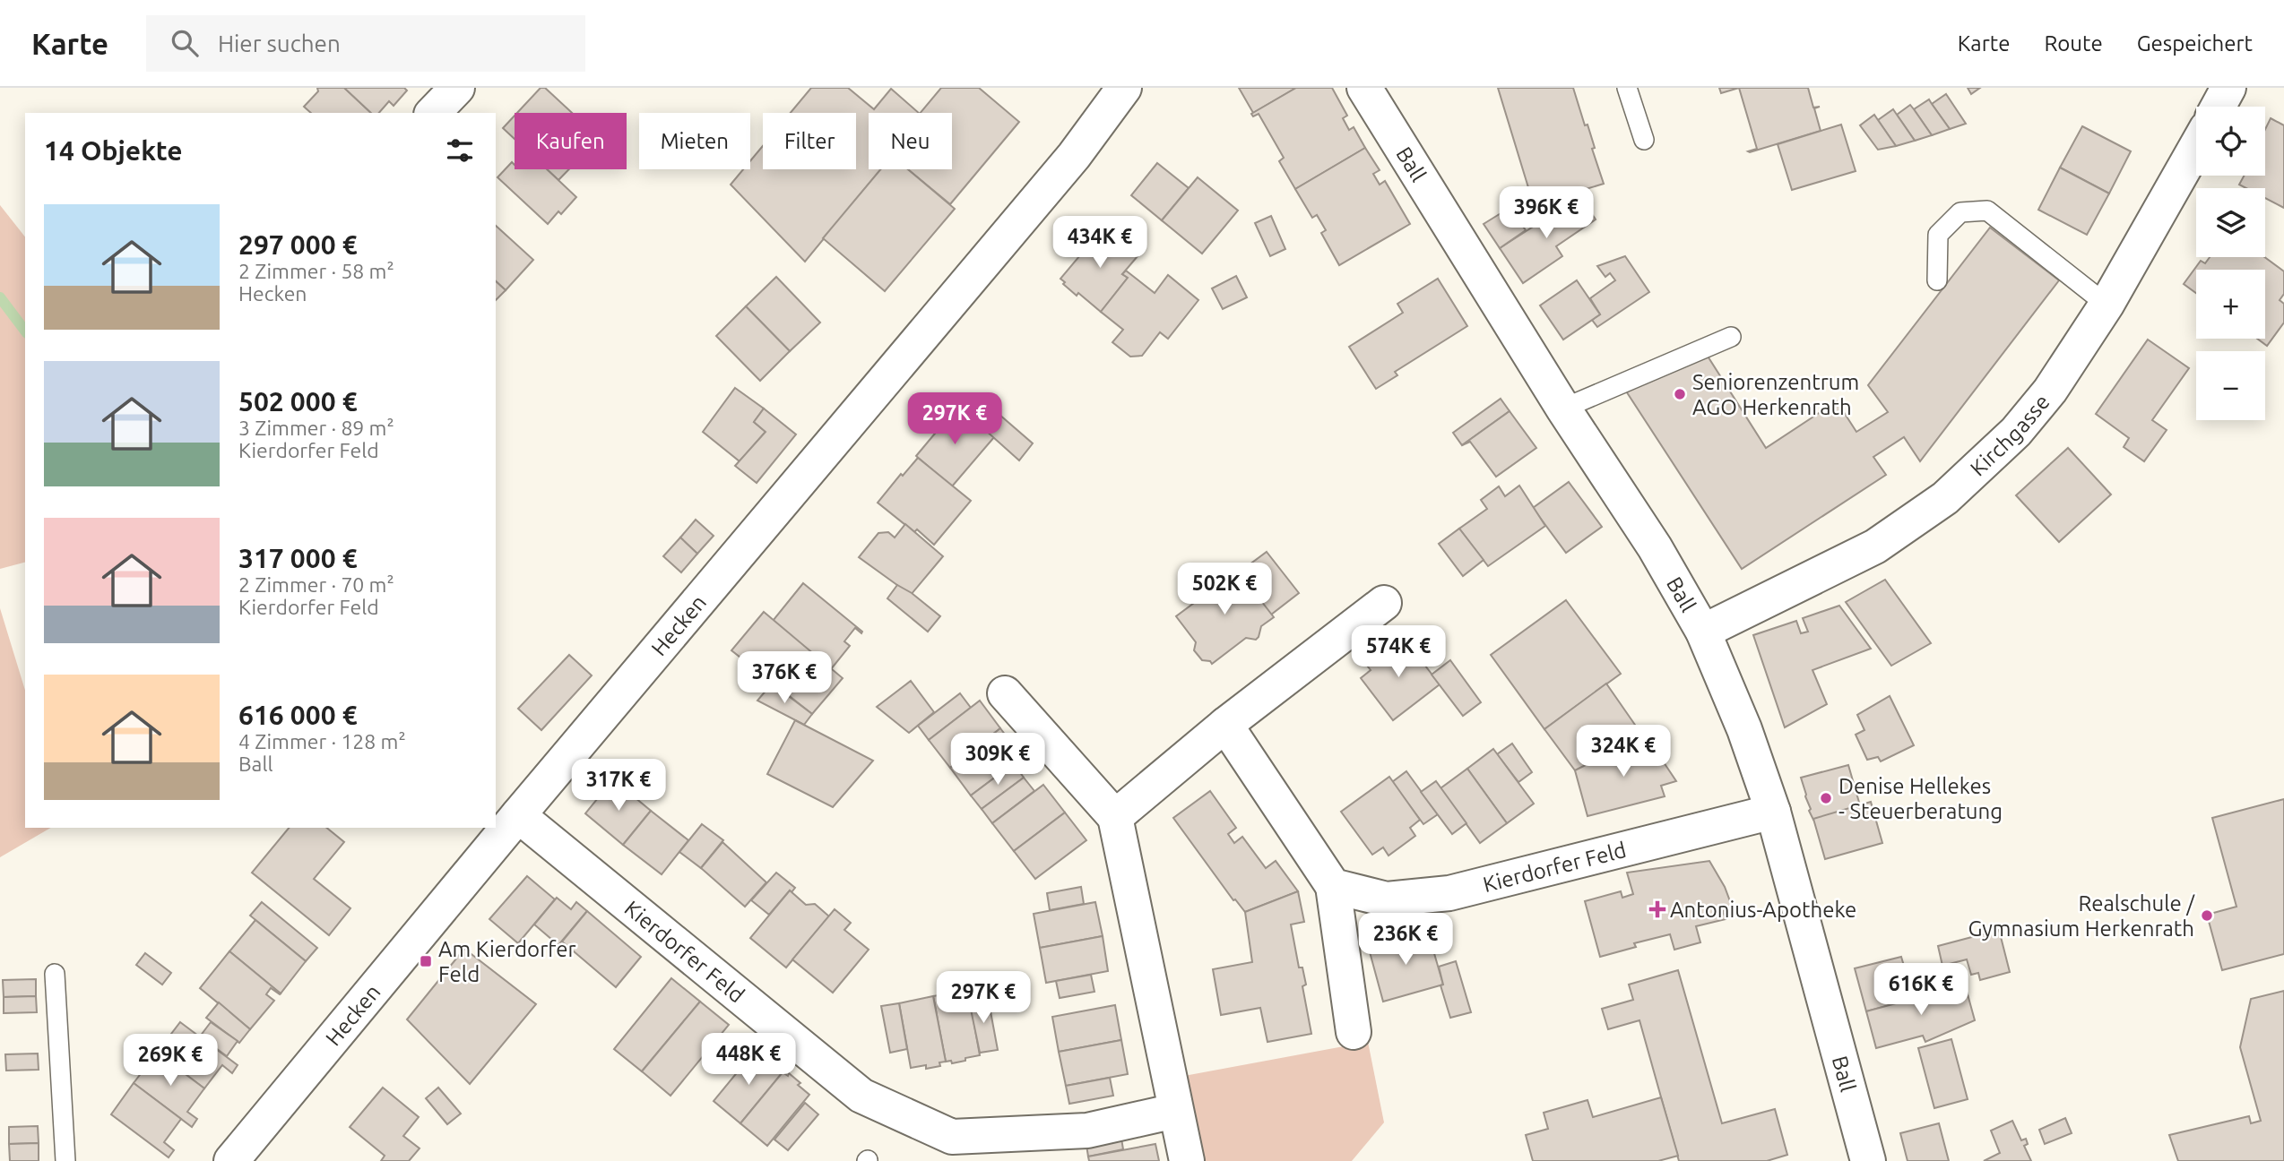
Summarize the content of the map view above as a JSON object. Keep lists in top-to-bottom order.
{
  "streets": {
    "street": [
      "Ball",
      "Kirchgasse",
      "Hecken",
      "Kierdorfer Feld"
    ]
  },
  "crossings": [
    ["Ball", "Kirchgasse"],
    ["Ball", "Kierdorfer Feld"],
    ["Hecken", "Kierdorfer Feld"]
  ],
  "places": {
    "other": ["Seniorenzentrum AGO Herkenrath", "Denise Hellekes - Steuerberatung", "Realschule / Gymnasium Herkenrath"],
    "health": ["Antonius-Apotheke"],
    "transit": ["Am Kierdorfer Feld"]
  },
  "page": {
    "header": "Karte",
    "search": "Hier suchen",
    "nav": ["Karte", "Route", "Gespeichert"],
    "map_buttons": ["+", "−"],
    "chip": [
      "Kaufen",
      "Mieten",
      "Filter",
      "Neu"
    ],
    "heading": "14 Objekte",
    "price": [
      "396K €",
      "434K €",
      "297K €",
      "502K €",
      "574K €",
      "376K €",
      "324K €",
      "309K €",
      "317K €",
      "236K €",
      "616K €",
      "297K €",
      "448K €",
      "269K €"
    ],
    "list": [
      {
        "name": "297 000 €",
        "note": "2 Zimmer · 58 m² · Hecken"
      },
      {
        "name": "502 000 €",
        "note": "3 Zimmer · 89 m² · Kierdorfer Feld"
      },
      {
        "name": "317 000 €",
        "note": "2 Zimmer · 70 m² · Kierdorfer Feld"
      },
      {
        "name": "616 000 €",
        "note": "4 Zimmer · 128 m² · Ball"
      }
    ]
  }
}
